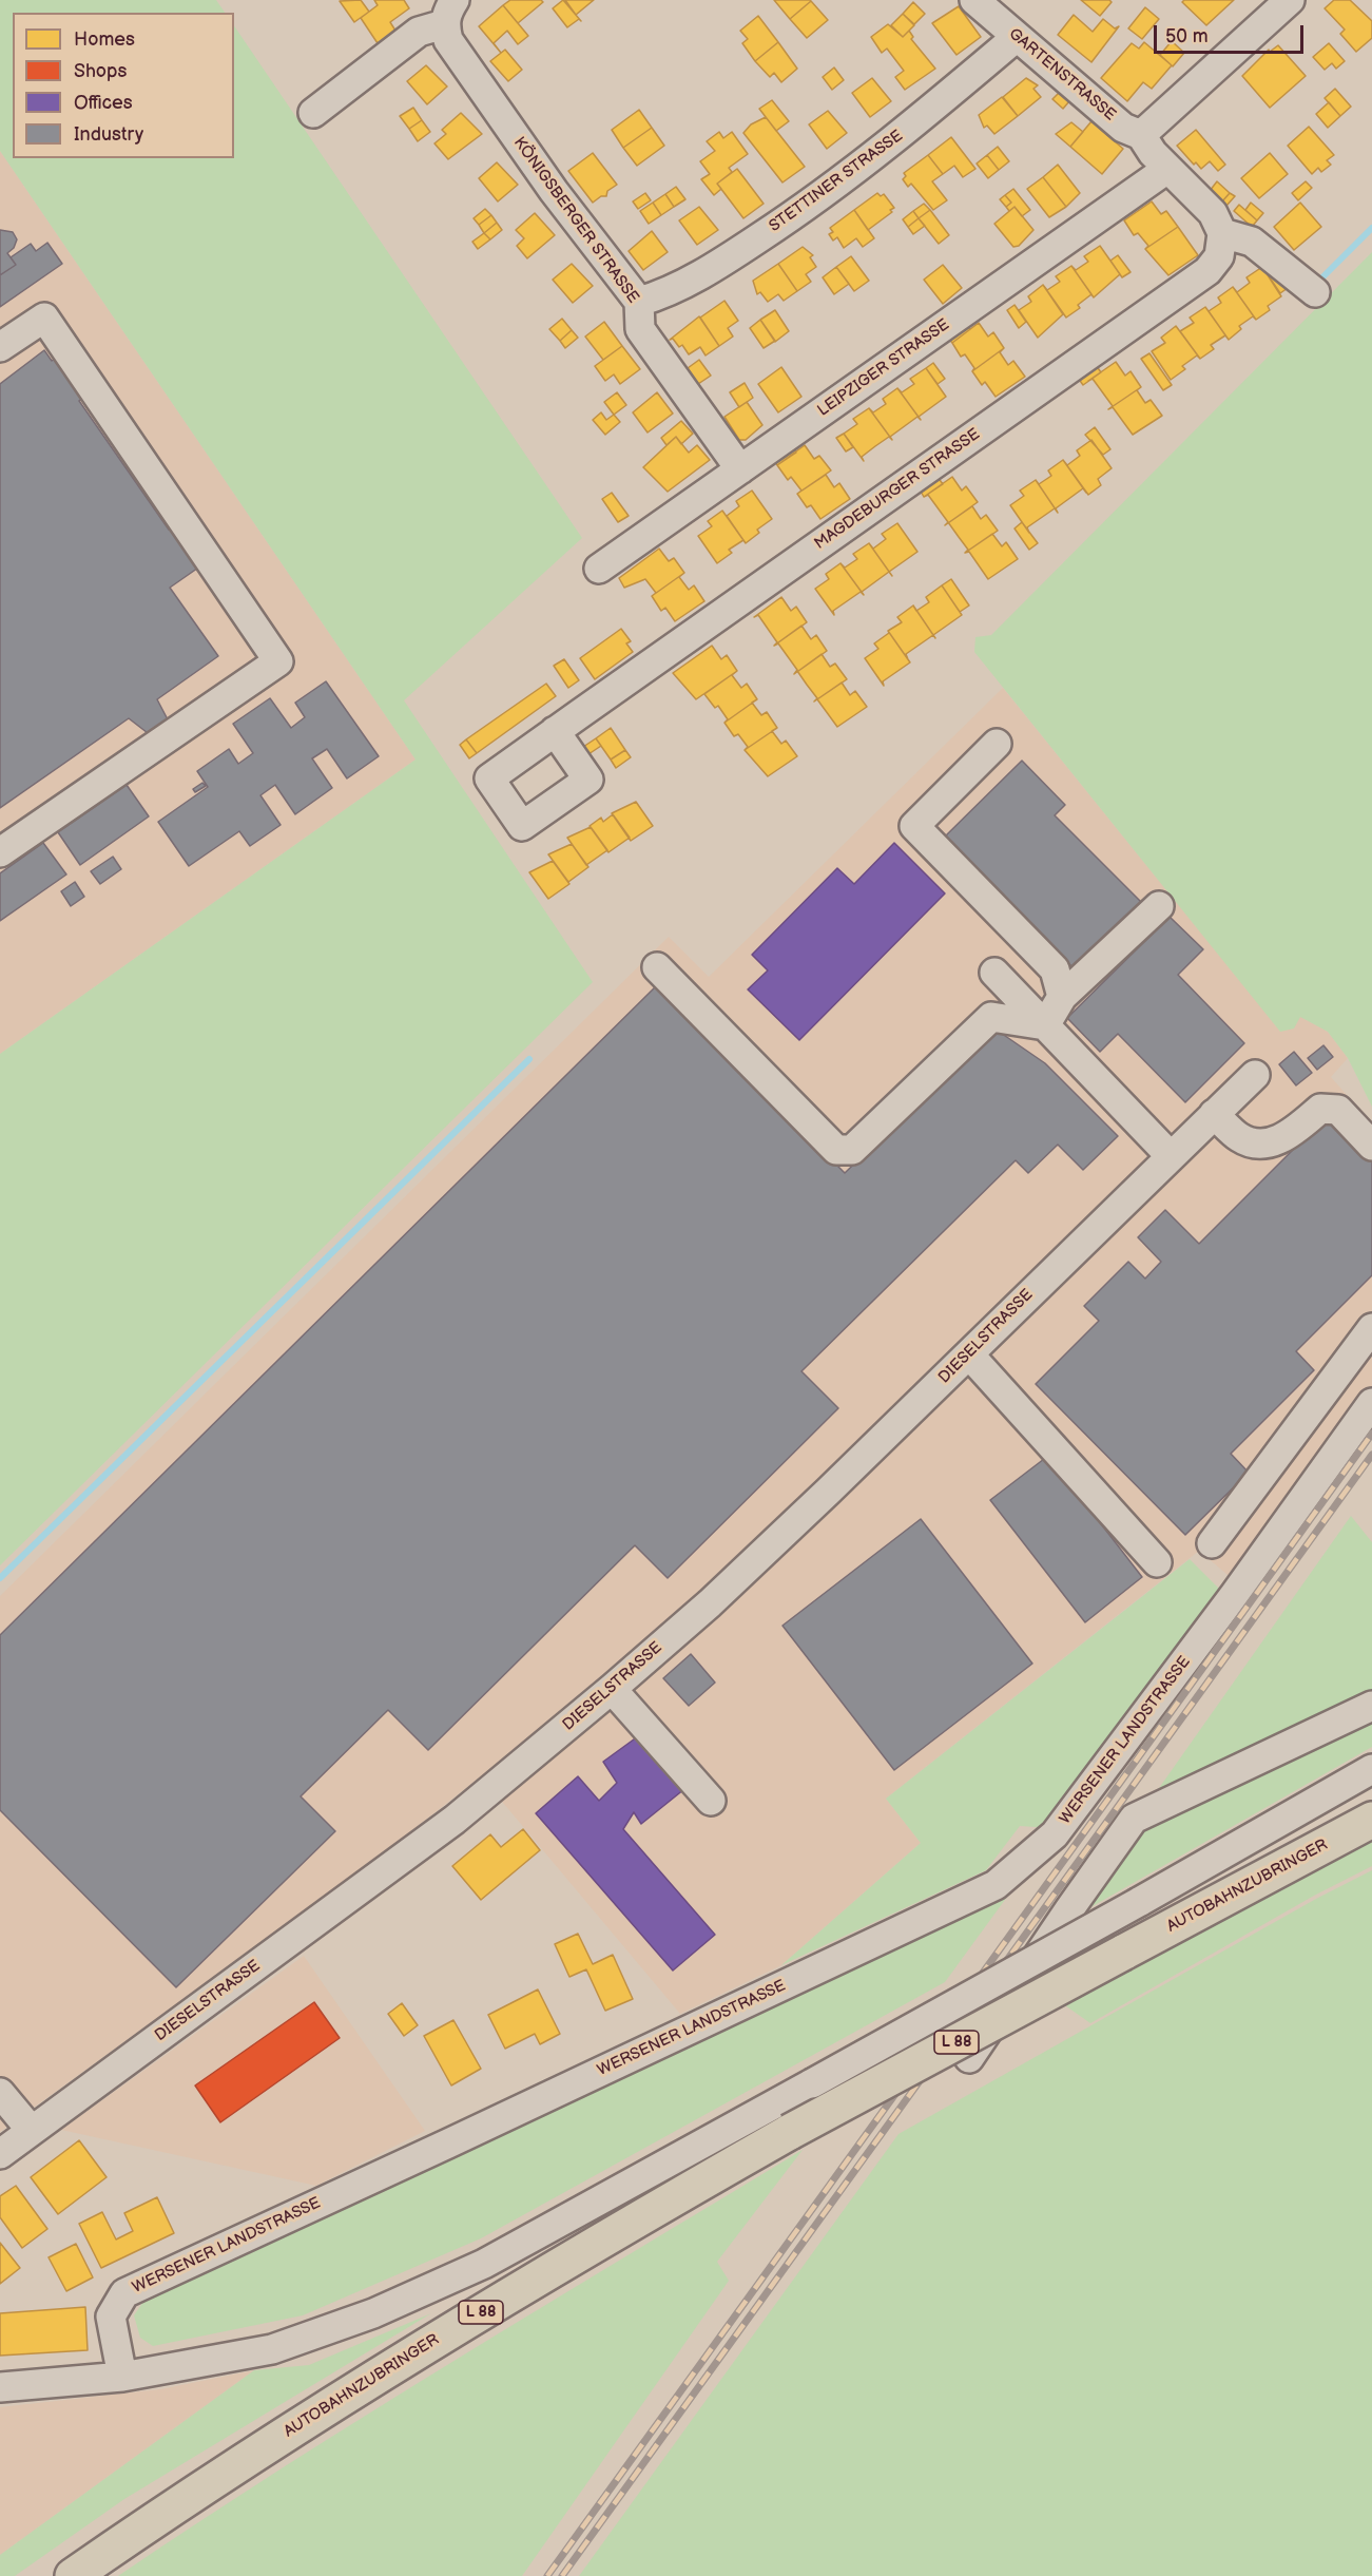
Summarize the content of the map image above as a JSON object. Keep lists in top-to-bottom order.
{
  "streets": {
    "highway": ["AUTOBAHNZUBRINGER", "L 88"],
    "street": [
      "GARTENSTRASSE",
      "STETTINER STRASSE",
      "KÖNIGSBERGER STRASSE",
      "LEIPZIGER STRASSE",
      "MAGDEBURGER STRASSE",
      "DIESELSTRASSE",
      "WERSENER LANDSTRASSE"
    ]
  },
  "crossings": [
    ["GARTENSTRASSE", "STETTINER STRASSE"],
    ["GARTENSTRASSE", "LEIPZIGER STRASSE"],
    ["GARTENSTRASSE", "MAGDEBURGER STRASSE"],
    ["STETTINER STRASSE", "KÖNIGSBERGER STRASSE"],
    ["KÖNIGSBERGER STRASSE", "LEIPZIGER STRASSE"]
  ],
  "legend": [
    "Homes",
    "Shops",
    "Offices",
    "Industry"
  ],
  "scale_bar": "50 m"
}
